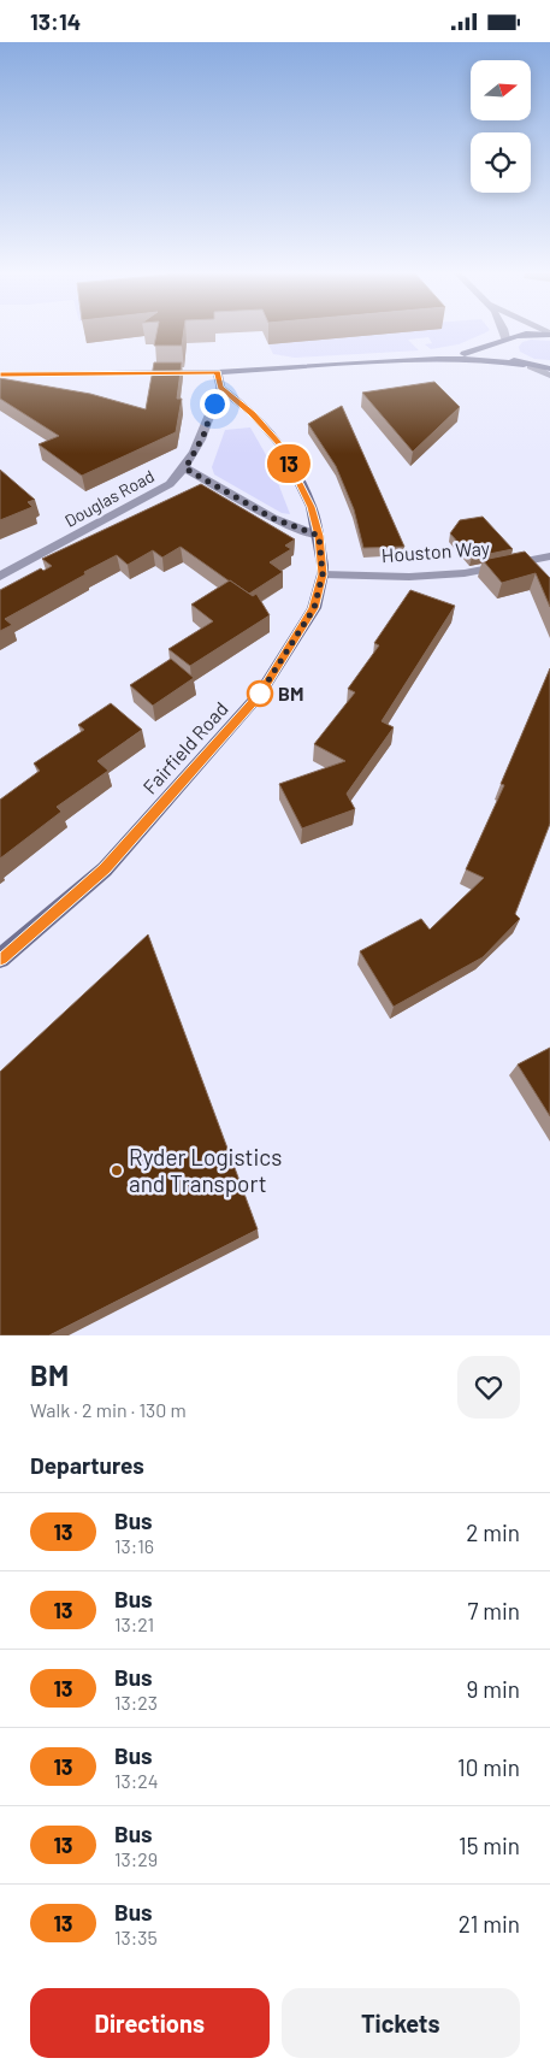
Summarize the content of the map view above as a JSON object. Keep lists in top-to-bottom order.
{
  "streets": {
    "main road": ["Fairfield Road"],
    "street": ["Douglas Road", "Houston Way"]
  },
  "crossings": [
    ["Douglas Road", "Fairfield Road"],
    ["Houston Way", "Fairfield Road"]
  ],
  "places": ["BM", "Ryder Logistics and Transport"],
  "lines": ["bus line 13"],
  "north": "right",
  "page": {
    "status": "13:14",
    "on_map": "13",
    "heading": [
      ["BM", "Walk · 2 min · 130 m"],
      "Departures"
    ],
    "list": [
      {
        "mark": "13",
        "name": "Bus",
        "note": "13:16",
        "value": "2 min"
      },
      {
        "mark": "13",
        "name": "Bus",
        "note": "13:21",
        "value": "7 min"
      },
      {
        "mark": "13",
        "name": "Bus",
        "note": "13:23",
        "value": "9 min"
      },
      {
        "mark": "13",
        "name": "Bus",
        "note": "13:24",
        "value": "10 min"
      },
      {
        "mark": "13",
        "name": "Bus",
        "note": "13:29",
        "value": "15 min"
      },
      {
        "mark": "13",
        "name": "Bus",
        "note": "13:35",
        "value": "21 min"
      }
    ],
    "buttons": ["Directions", "Tickets"]
  }
}
